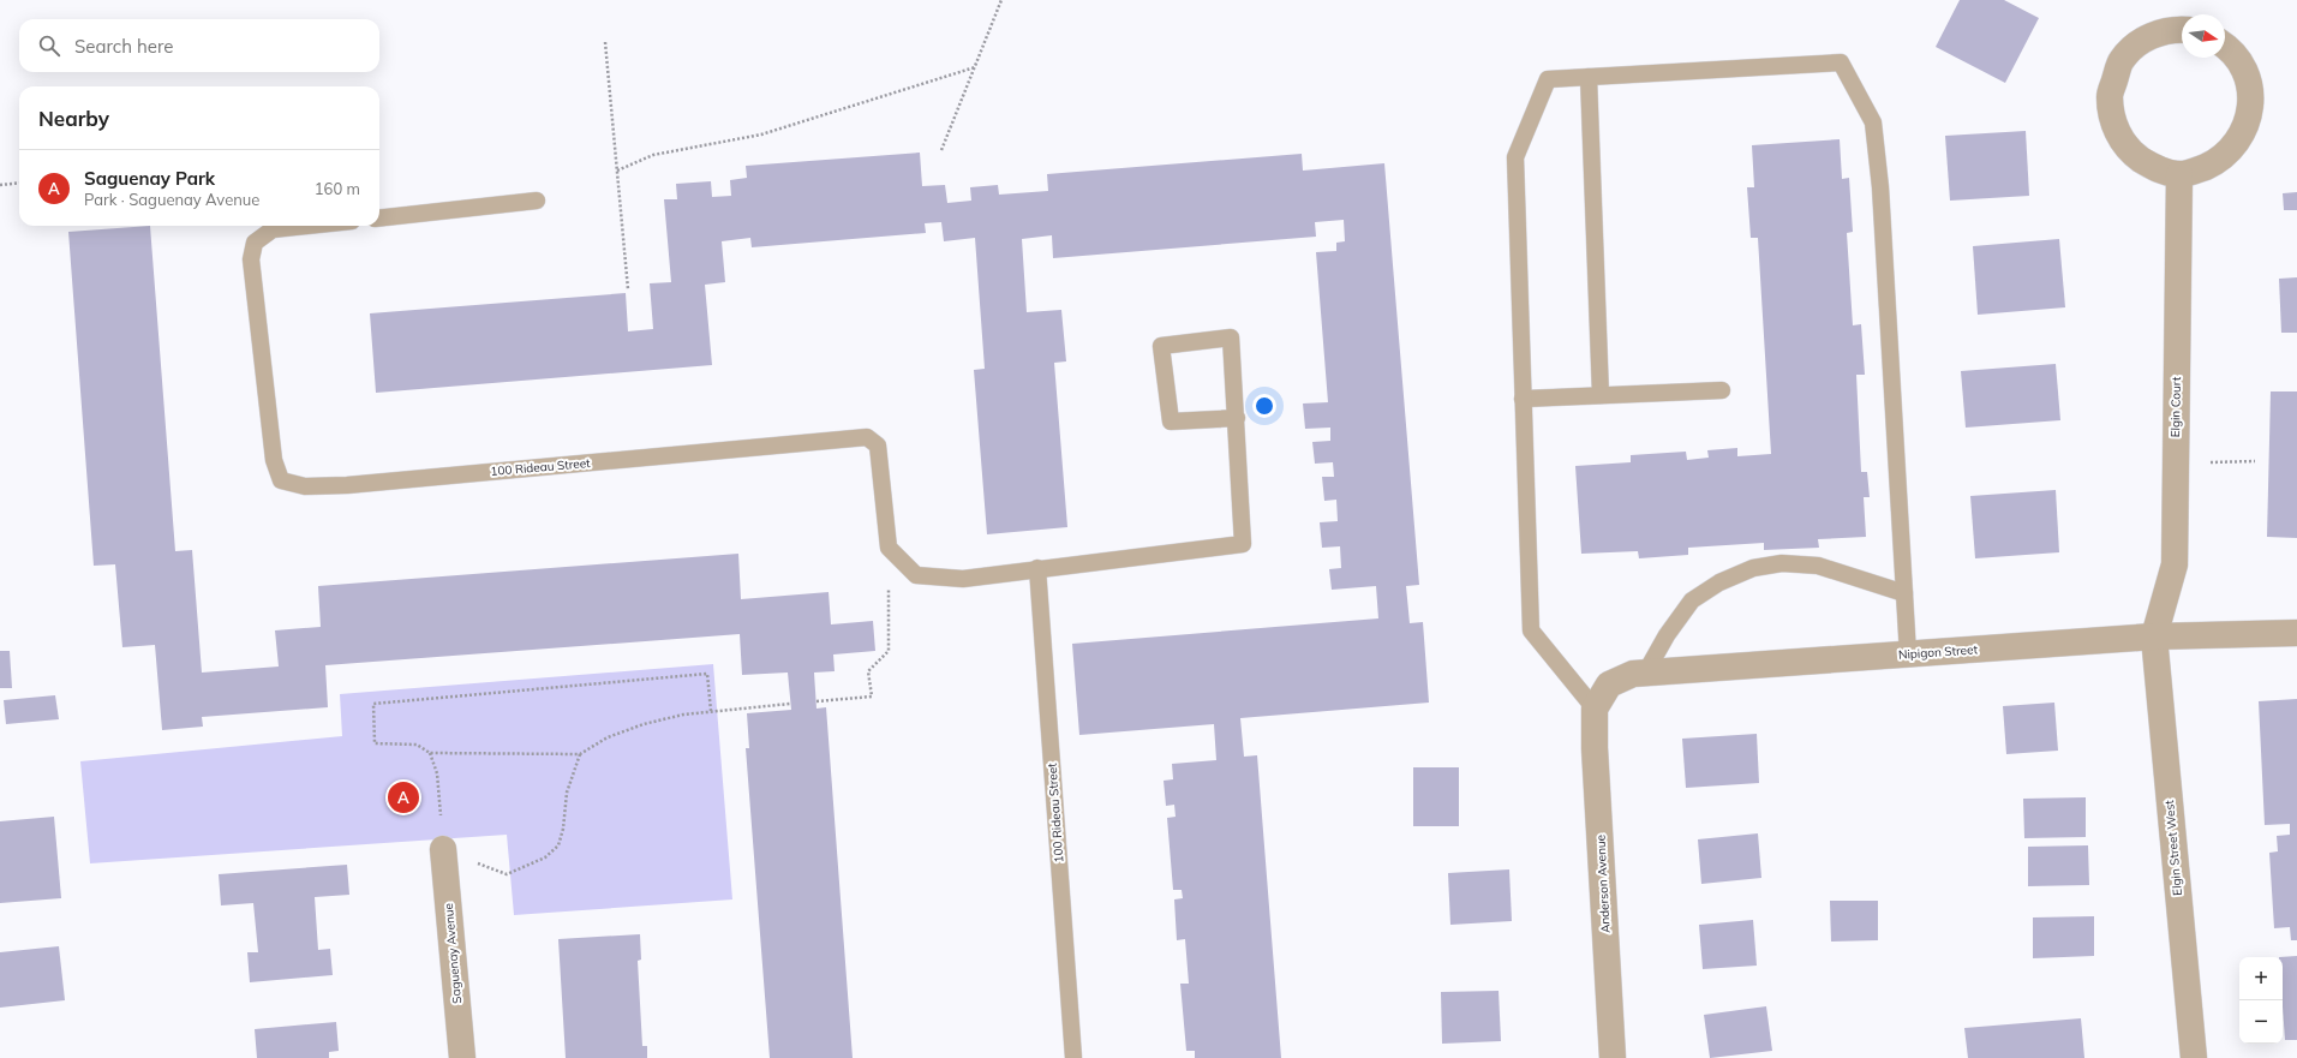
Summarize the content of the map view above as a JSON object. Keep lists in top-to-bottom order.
{
  "streets": {
    "street": [
      "Elgin Court",
      "Nipigon Street",
      "Elgin Street West",
      "Anderson Avenue",
      "Saguenay Avenue"
    ],
    "lane": ["100 Rideau Street"]
  },
  "crossings": [
    ["Elgin Court", "Nipigon Street"],
    ["Elgin Court", "Elgin Street West"],
    ["Nipigon Street", "Elgin Street West"],
    ["Nipigon Street", "Anderson Avenue"]
  ],
  "north": "right",
  "page": {
    "search": "Search here",
    "heading": "Nearby",
    "list": [
      {
        "mark": "A",
        "name": "Saguenay Park",
        "note": "Park · Saguenay Avenue",
        "value": "160 m"
      }
    ],
    "pins": "A",
    "map_buttons": ["+", "−"]
  }
}
